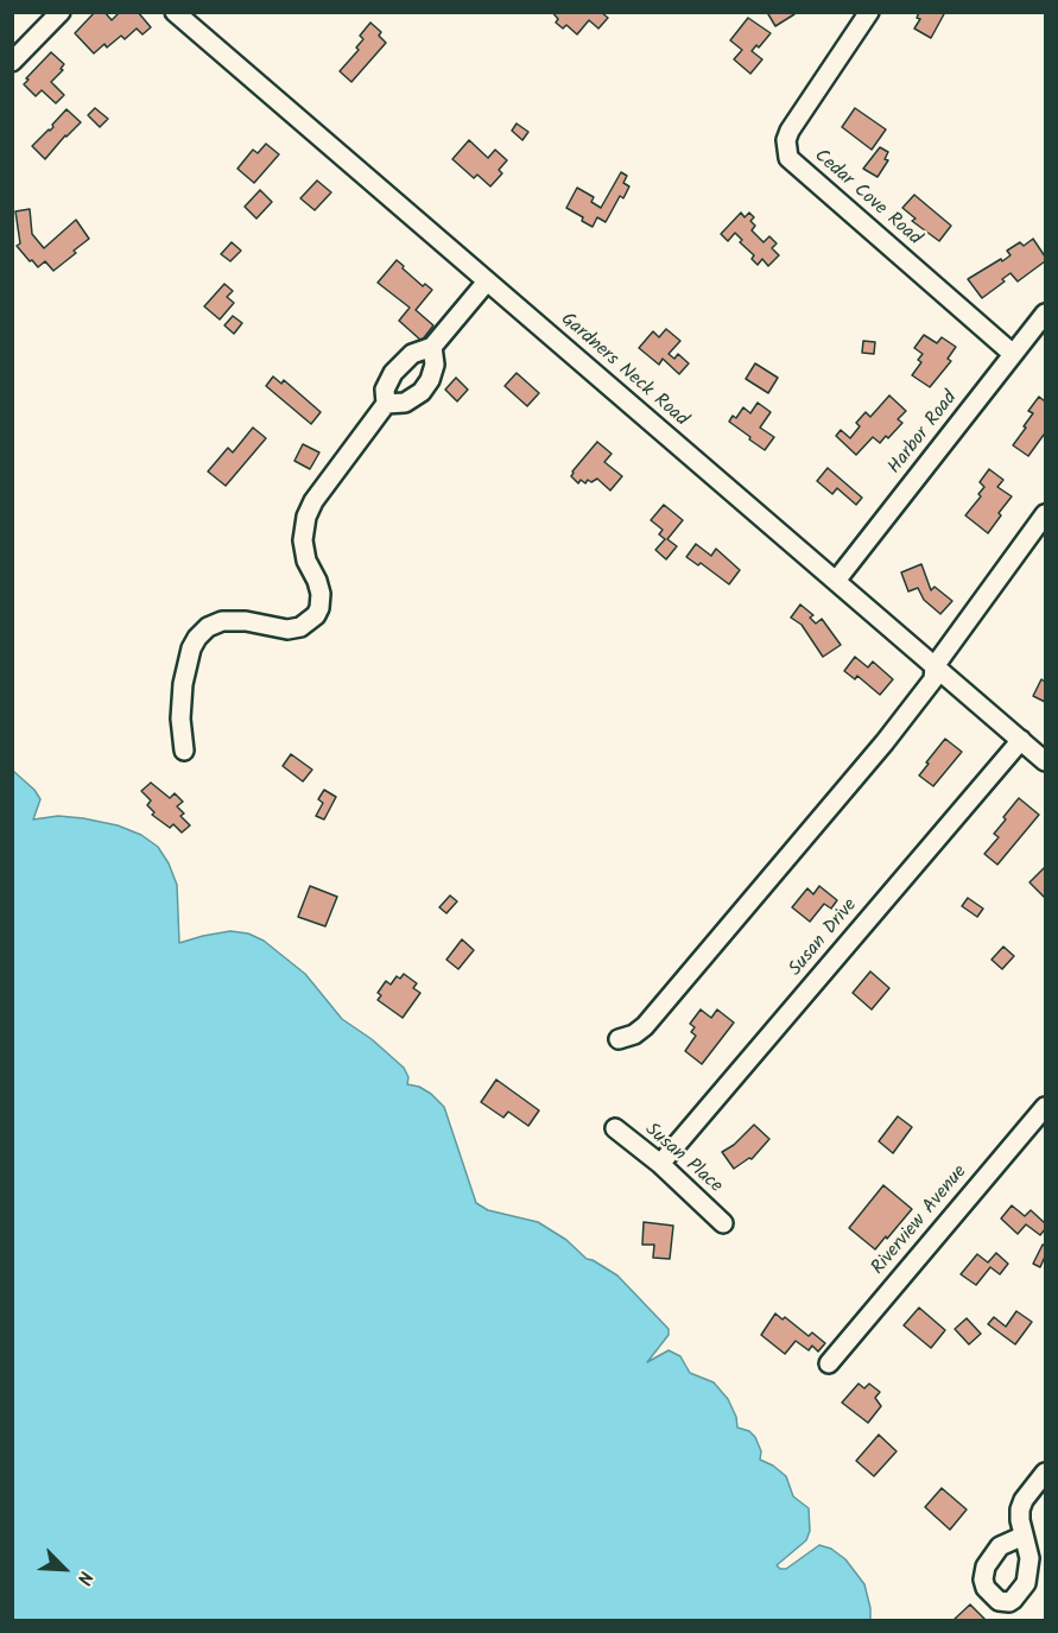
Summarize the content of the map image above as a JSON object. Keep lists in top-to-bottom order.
{
  "streets": {
    "street": [
      "Cedar Cove Road",
      "Gardners Neck Road",
      "Harbor Road",
      "Susan Drive",
      "Susan Place",
      "Riverview Avenue"
    ]
  },
  "crossings": [
    ["Cedar Cove Road", "Harbor Road"],
    ["Gardners Neck Road", "Harbor Road"],
    ["Gardners Neck Road", "Susan Drive"],
    ["Susan Drive", "Susan Place"]
  ],
  "north": "bottom right"
}
